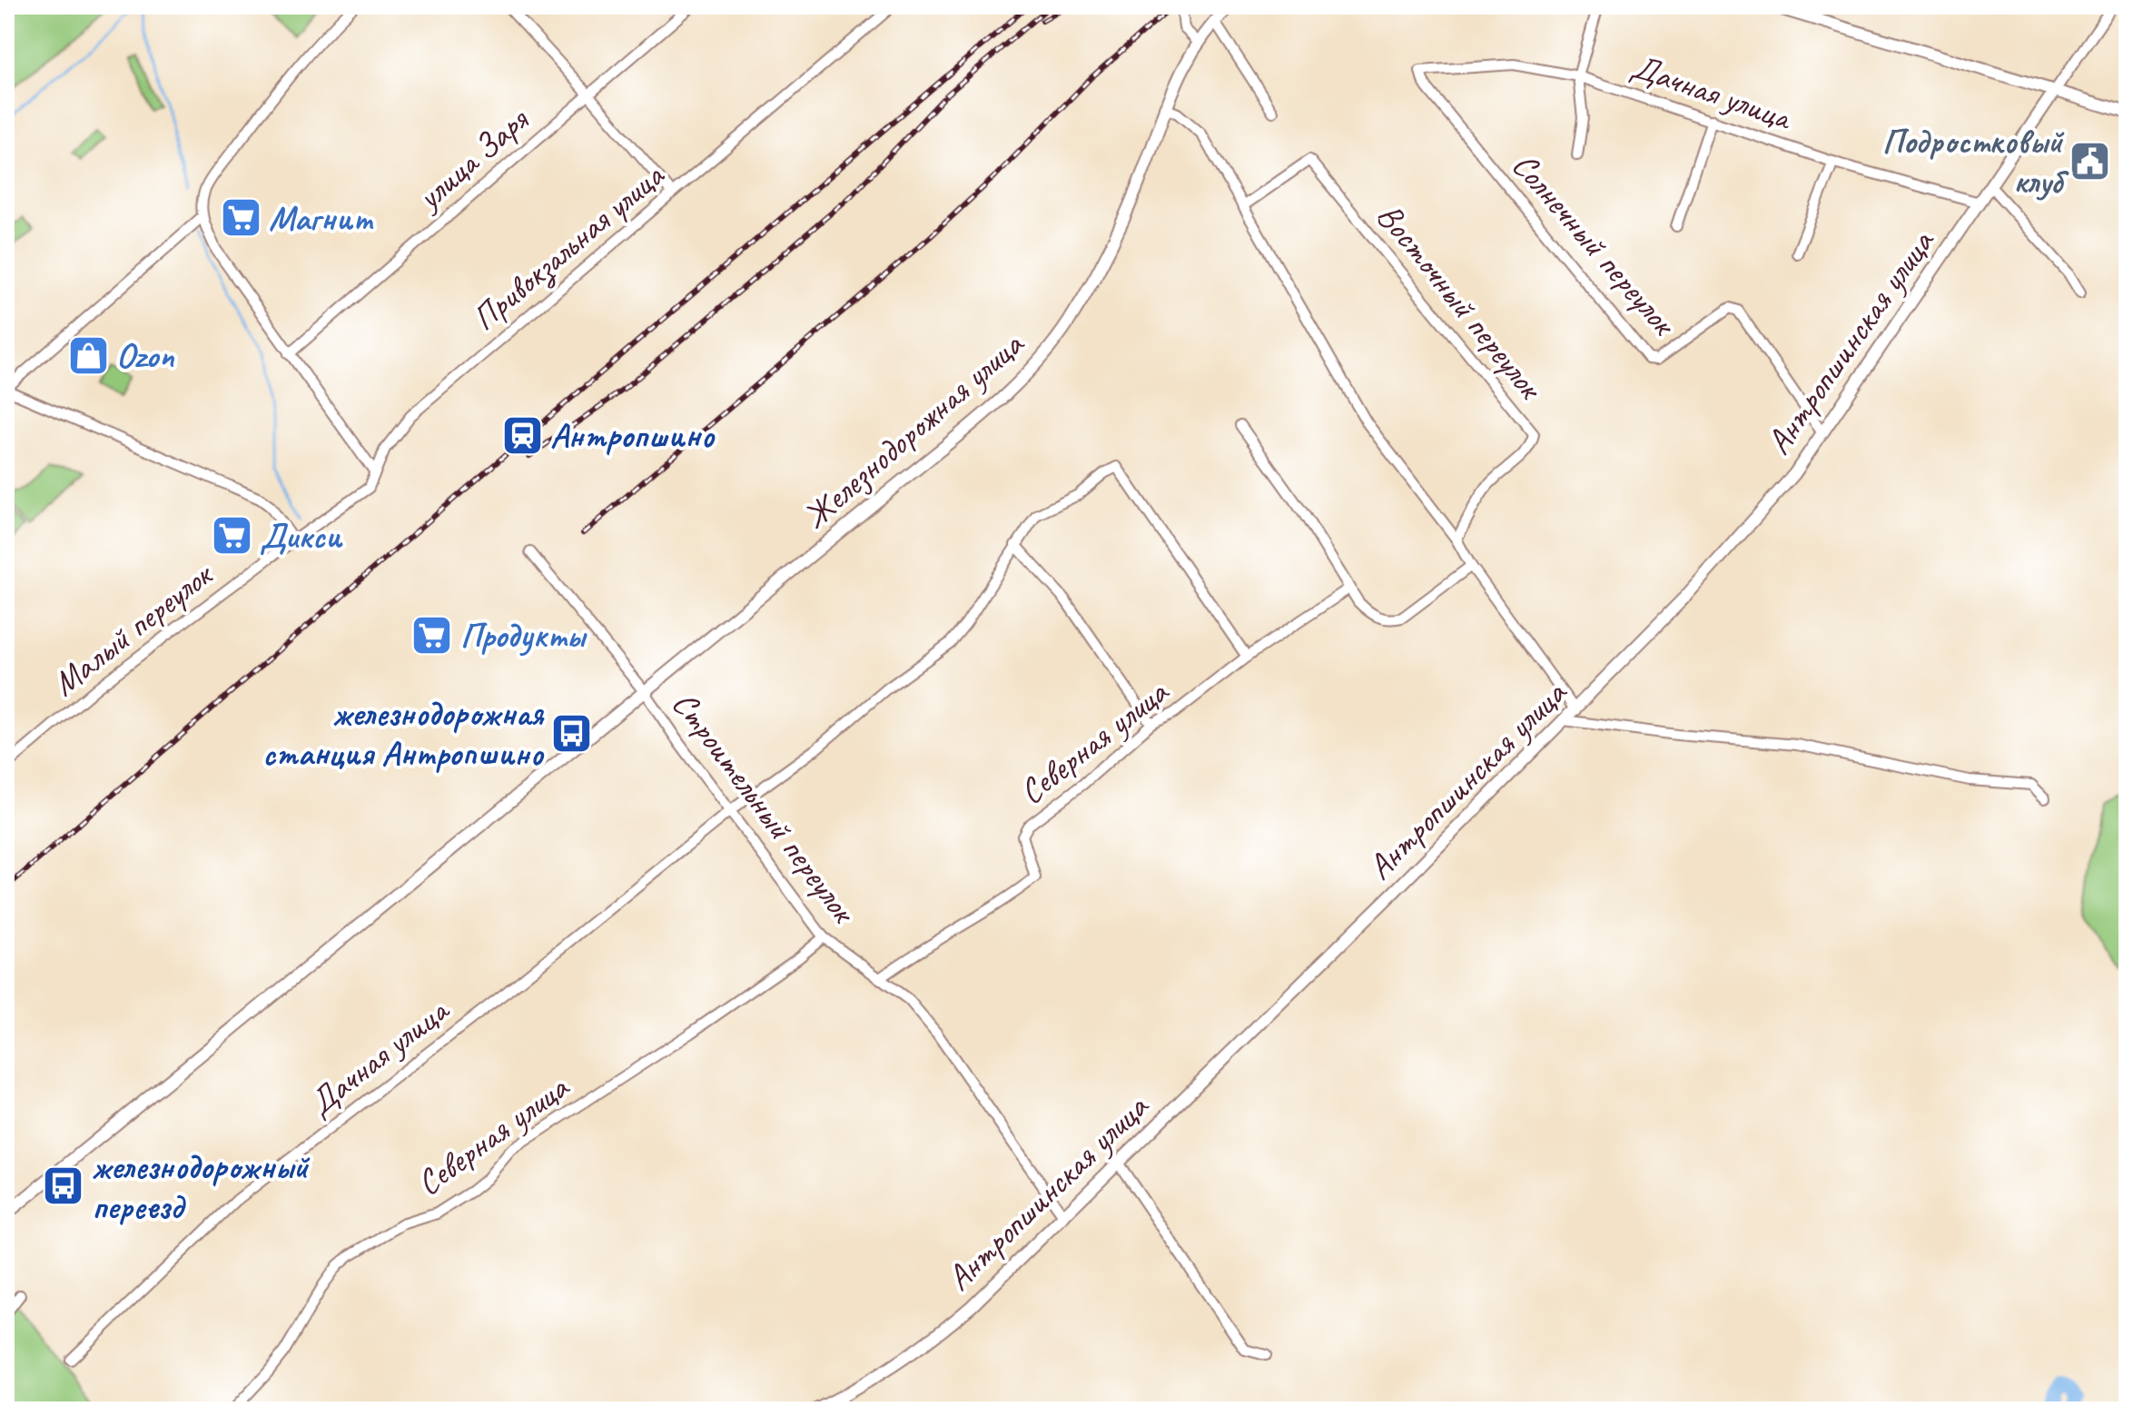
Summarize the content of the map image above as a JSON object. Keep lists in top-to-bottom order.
{
  "streets": {
    "street": [
      "Дачная улица",
      "улица Заря",
      "Солнечный переулок",
      "Привокзальная улица",
      "Восточный переулок",
      "Антропшинская улица",
      "Железнодорожная улица",
      "Малый переулок",
      "Северная улица",
      "Строительный переулок"
    ]
  },
  "crossings": [
    ["Дачная улица", "Солнечный переулок"],
    ["Дачная улица", "Антропшинская улица"],
    ["Дачная улица", "Строительный переулок"],
    ["Солнечный переулок", "Антропшинская улица"],
    ["Привокзальная улица", "Малый переулок"],
    ["Антропшинская улица", "Строительный переулок"],
    ["Железнодорожная улица", "Строительный переулок"],
    ["Северная улица", "Строительный переулок"]
  ],
  "places": {
    "public building": ["Подростковый клуб"],
    "supermarket": ["Магнит", "Дикси", "Продукты"],
    "shop": ["Ozon"],
    "station": ["Антропшино"],
    "bus stop": ["железнодорожная станция Антропшино", "железнодорожный переезд"]
  }
}
